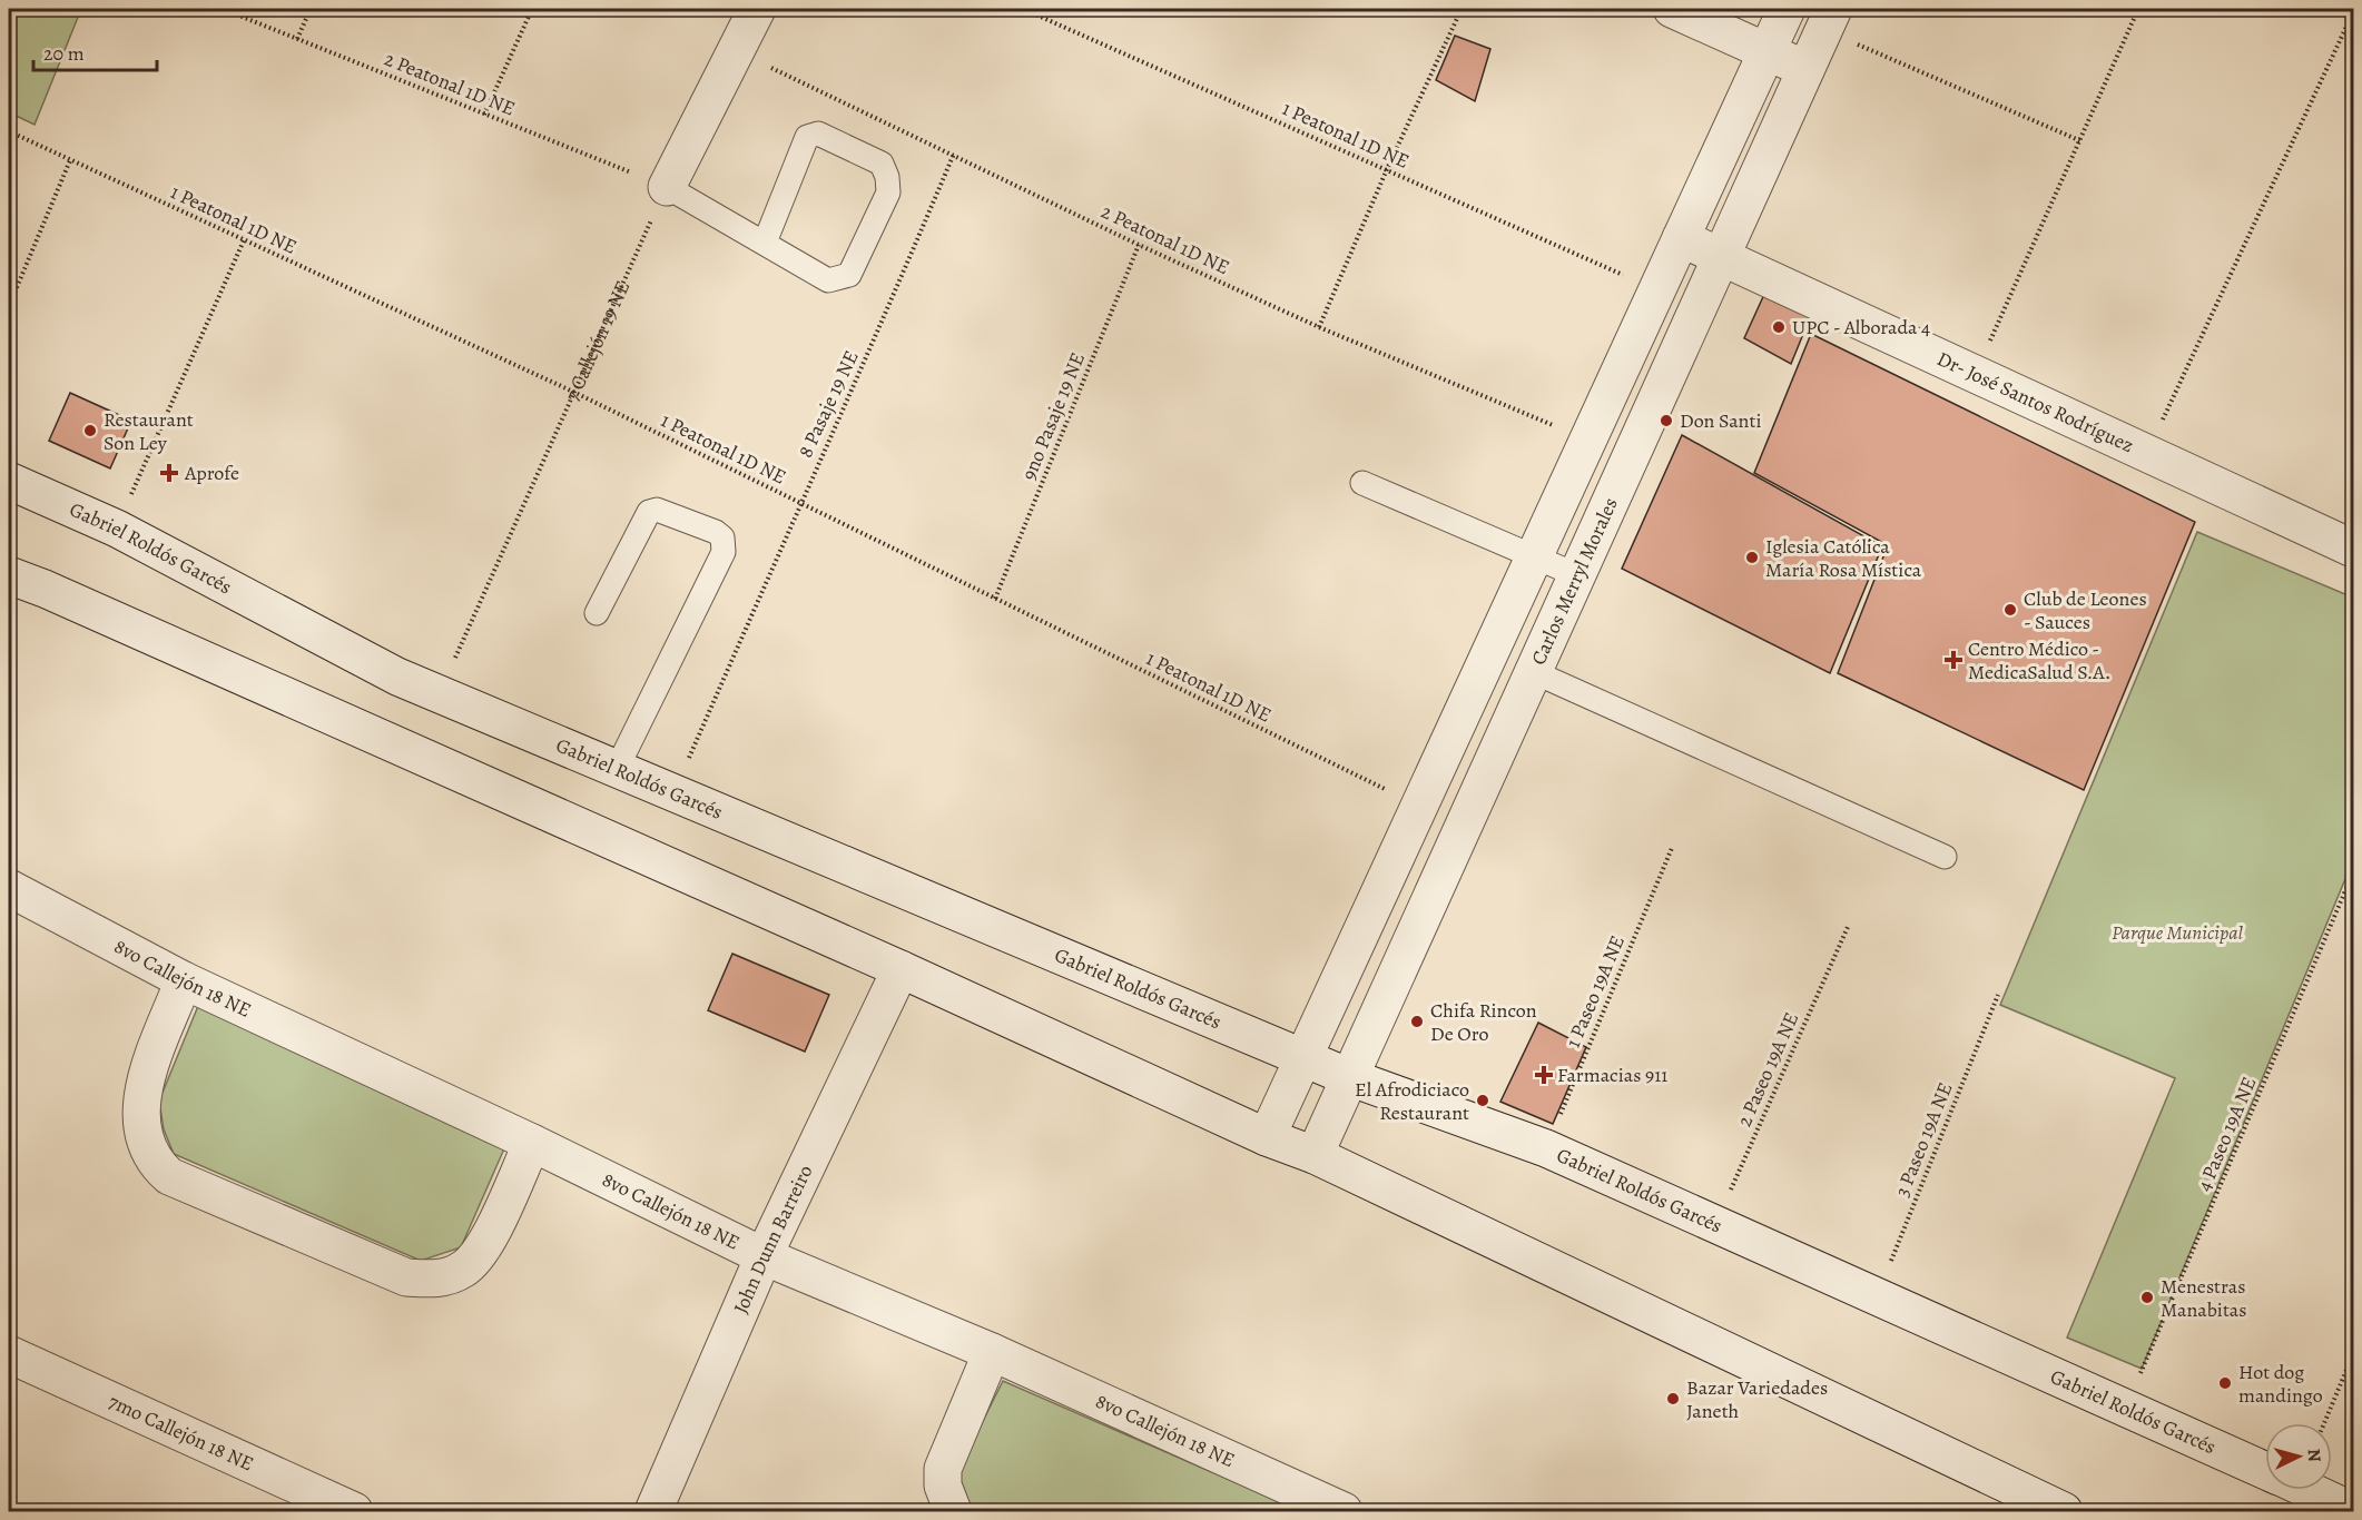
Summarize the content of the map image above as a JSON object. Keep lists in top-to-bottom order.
{
  "streets": {
    "street": [
      "Dr- José Santos Rodríguez",
      "Gabriel Roldós Garcés",
      "Carlos Merryl Morales",
      "8vo Callejón 18 NE",
      "John Dunn Barreiro",
      "7mo Callejón 18 NE"
    ],
    "path": [
      "2 Peatonal 1D NE",
      "1 Peatonal 1D NE",
      "7 Callejón 19 NE",
      "8 Pasaje 19 NE",
      "9no Pasaje 19 NE",
      "1 Paseo 19A NE",
      "2 Paseo 19A NE",
      "4 Paseo 19A NE",
      "3 Paseo 19A NE"
    ]
  },
  "crossings": [
    ["2 Peatonal 1D NE", "7 Callejón 19 NE"],
    ["2 Peatonal 1D NE", "8 Pasaje 19 NE"],
    ["2 Peatonal 1D NE", "9no Pasaje 19 NE"],
    ["1 Peatonal 1D NE", "7 Callejón 19 NE"],
    ["1 Peatonal 1D NE", "8 Pasaje 19 NE"],
    ["1 Peatonal 1D NE", "9no Pasaje 19 NE"],
    ["Dr- José Santos Rodríguez", "Carlos Merryl Morales"],
    ["Gabriel Roldós Garcés", "Carlos Merryl Morales"],
    ["Gabriel Roldós Garcés", "1 Paseo 19A NE"],
    ["Gabriel Roldós Garcés", "2 Paseo 19A NE"],
    ["Gabriel Roldós Garcés", "4 Paseo 19A NE"],
    ["Gabriel Roldós Garcés", "3 Paseo 19A NE"],
    ["8vo Callejón 18 NE", "John Dunn Barreiro"]
  ],
  "parks": ["Parque Municipal"],
  "places": {
    "other": [
      "UPC - Alborada 4",
      "Don Santi",
      "Restaurant Son Ley",
      "Iglesia Católica María Rosa Mística",
      "Club de Leones - Sauces",
      "Chifa Rincon De Oro",
      "El Afrodiciaco Restaurant",
      "Menestras Manabitas",
      "Hot dog mandingo",
      "Bazar Variedades Janeth"
    ],
    "health": ["Aprofe", "Centro Médico - MedicaSalud S.A.", "Farmacias 911"]
  },
  "scale_bar": "20 m",
  "north": "right"
}
